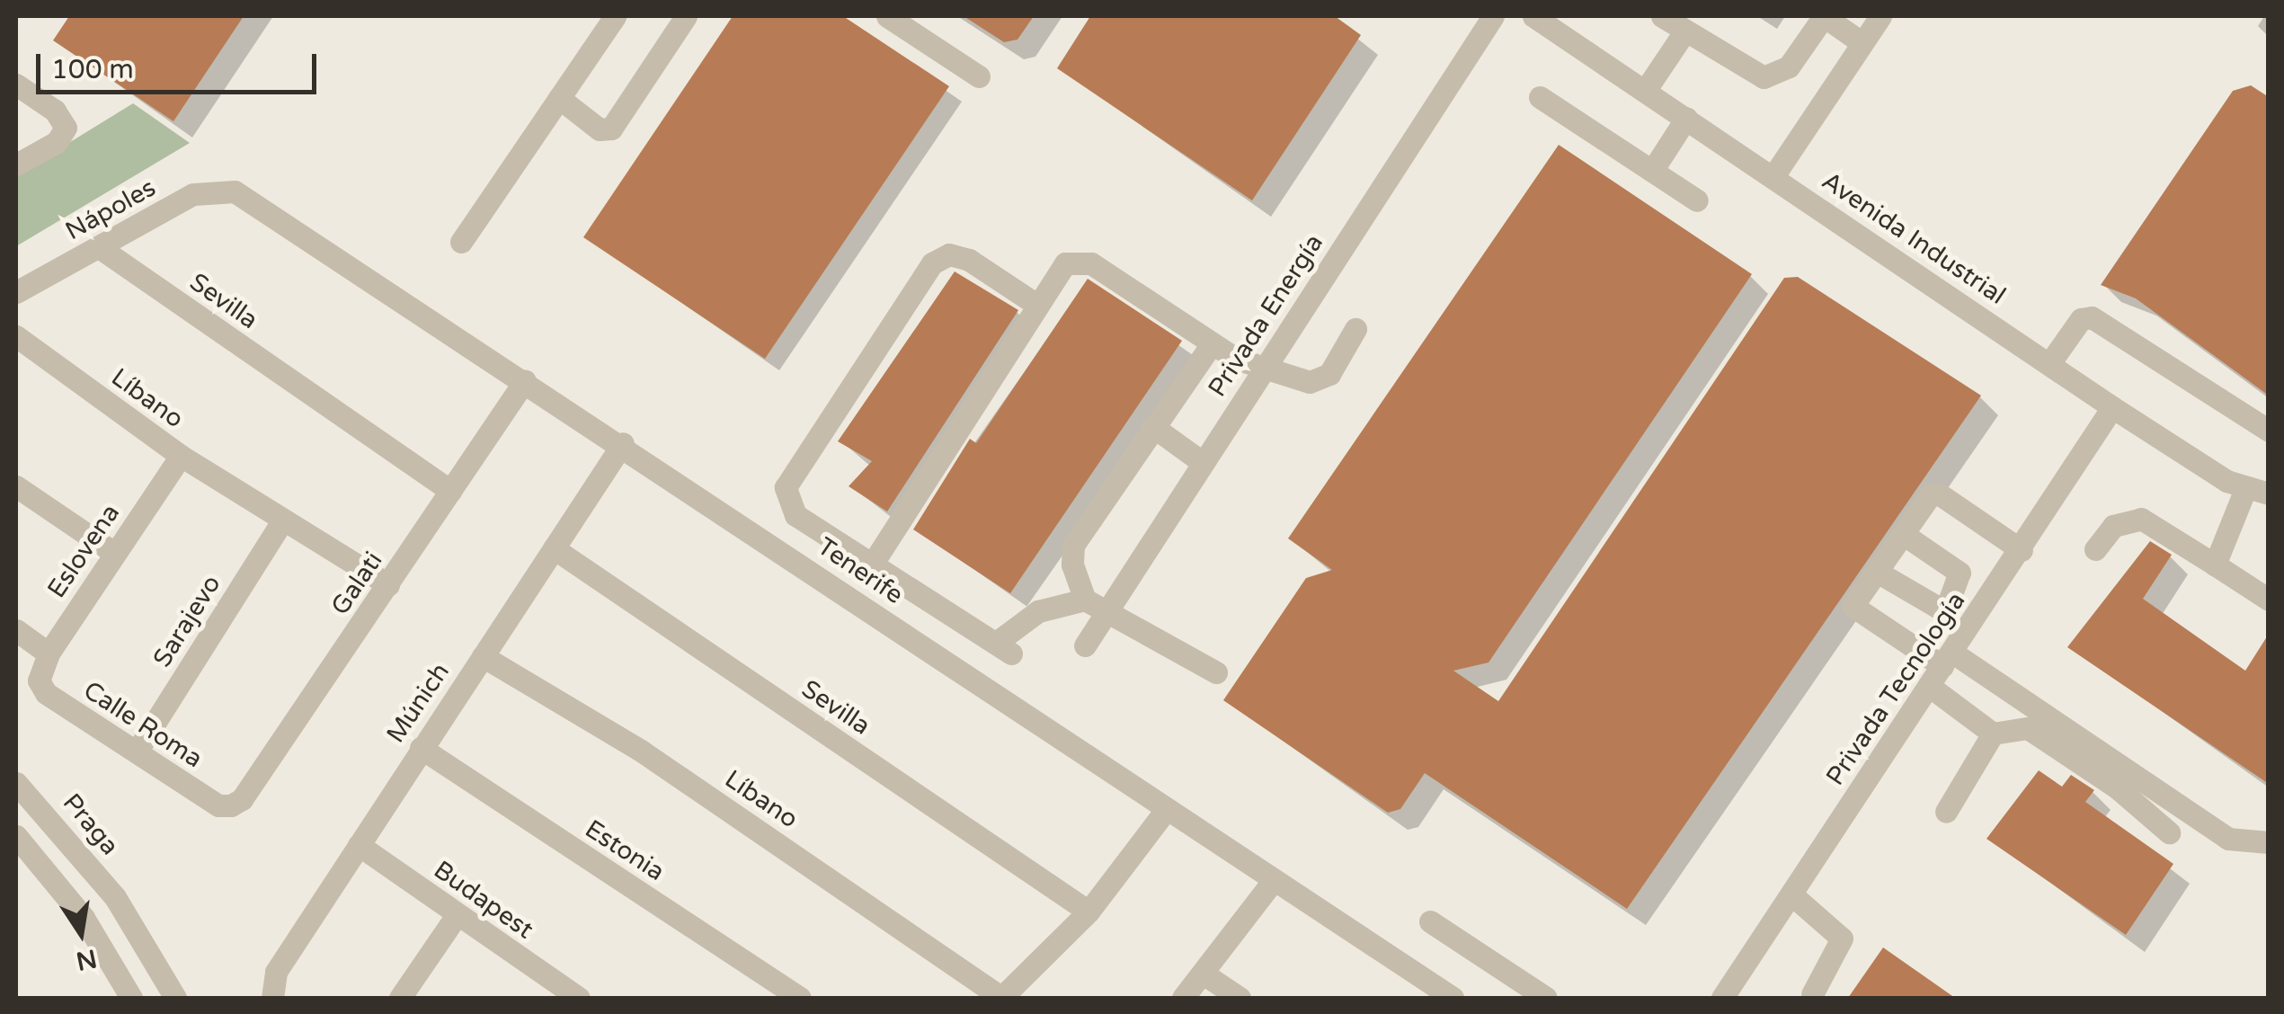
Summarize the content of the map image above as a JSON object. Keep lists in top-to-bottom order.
{
  "streets": {
    "street": [
      "Nápoles",
      "Avenida Industrial",
      "Sevilla",
      "Privada Energía",
      "Líbano",
      "Eslovena",
      "Tenerife",
      "Galati",
      "Sarajevo",
      "Privada Tecnología",
      "Múnich",
      "Calle Roma",
      "Praga",
      "Estonia",
      "Budapest"
    ]
  },
  "crossings": [
    ["Nápoles", "Sevilla"],
    ["Nápoles", "Tenerife"],
    ["Avenida Industrial", "Privada Tecnología"],
    ["Sevilla", "Galati"],
    ["Sevilla", "Múnich"],
    ["Líbano", "Eslovena"],
    ["Líbano", "Galati"],
    ["Líbano", "Sarajevo"],
    ["Líbano", "Múnich"],
    ["Eslovena", "Calle Roma"],
    ["Tenerife", "Galati"],
    ["Tenerife", "Múnich"],
    ["Galati", "Calle Roma"],
    ["Sarajevo", "Calle Roma"],
    ["Múnich", "Estonia"],
    ["Múnich", "Budapest"]
  ],
  "scale_bar": "100 m",
  "north": "bottom"
}
